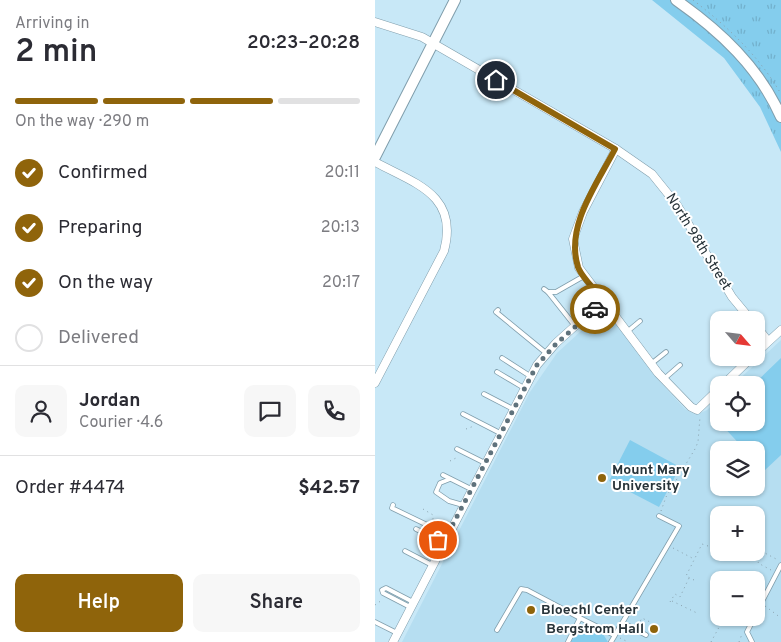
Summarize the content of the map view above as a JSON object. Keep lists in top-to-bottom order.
{
  "streets": {
    "street": ["North 98th Street"]
  },
  "places": ["Mount Mary University", "Bloechl Center", "Bergstrom Hall"],
  "north": "bottom right",
  "page": {
    "heading": ["2 min", "Arriving in", "20:23–20:28"],
    "panel": [
      "Jordan",
      "Courier · 4.6",
      "Order #4474",
      "$42.57"
    ],
    "bar": "On the way · 290 m",
    "list": [
      ["Confirmed", "20:11"],
      ["Preparing", "20:13"],
      ["On the way", "20:17"],
      "Delivered"
    ],
    "map_buttons": ["+", "−"],
    "buttons": ["Help", "Share"]
  }
}
